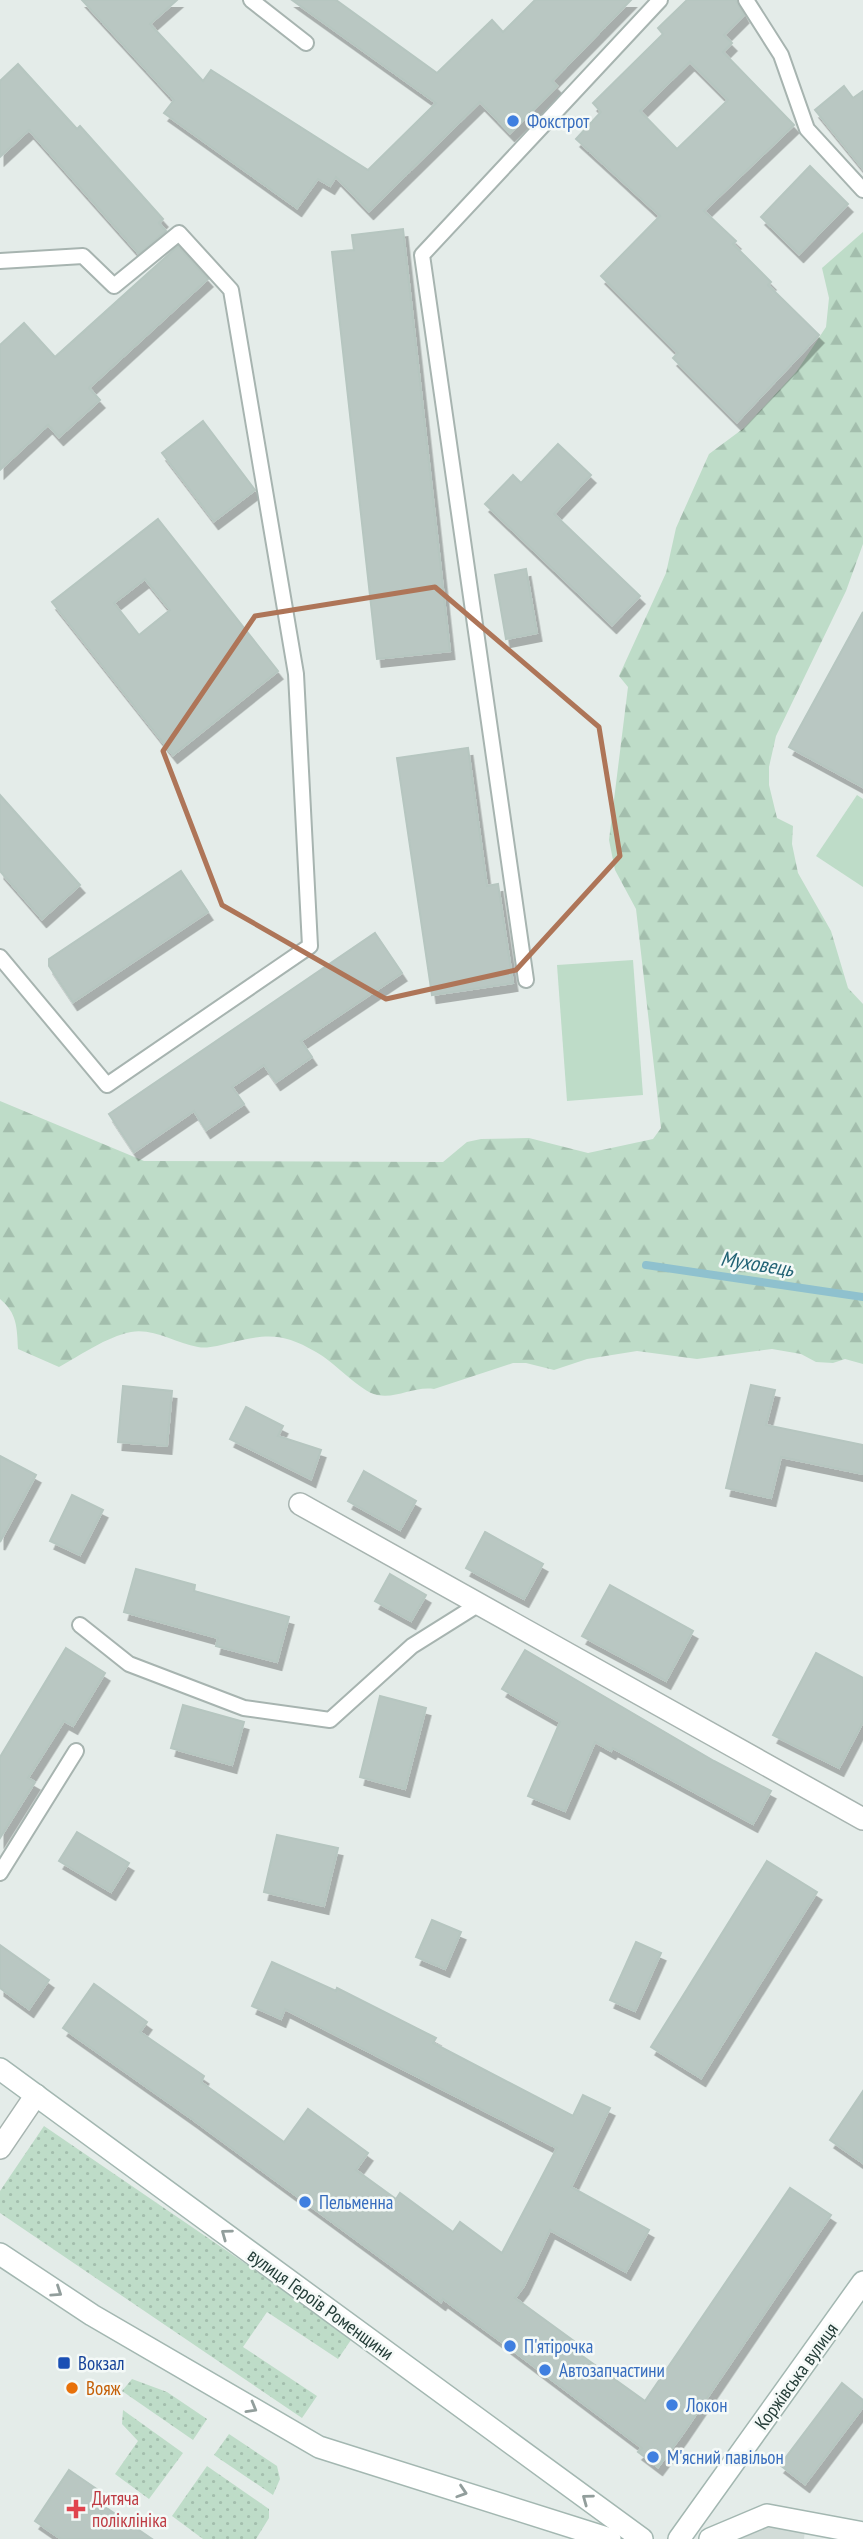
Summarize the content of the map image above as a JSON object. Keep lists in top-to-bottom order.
{
  "streets": {
    "street": ["вулиця Героїв Роменщини", "Коржівська вулиця"]
  },
  "water": ["Муховець"],
  "places": {
    "other": [
      "Фокстрот",
      "Пельменна",
      "П'ятірочка",
      "Автозапчастини",
      "Вояж",
      "Локон",
      "М'ясний павільон"
    ],
    "transit": ["Вокзал"],
    "health": ["Дитяча поліклініка"]
  }
}
